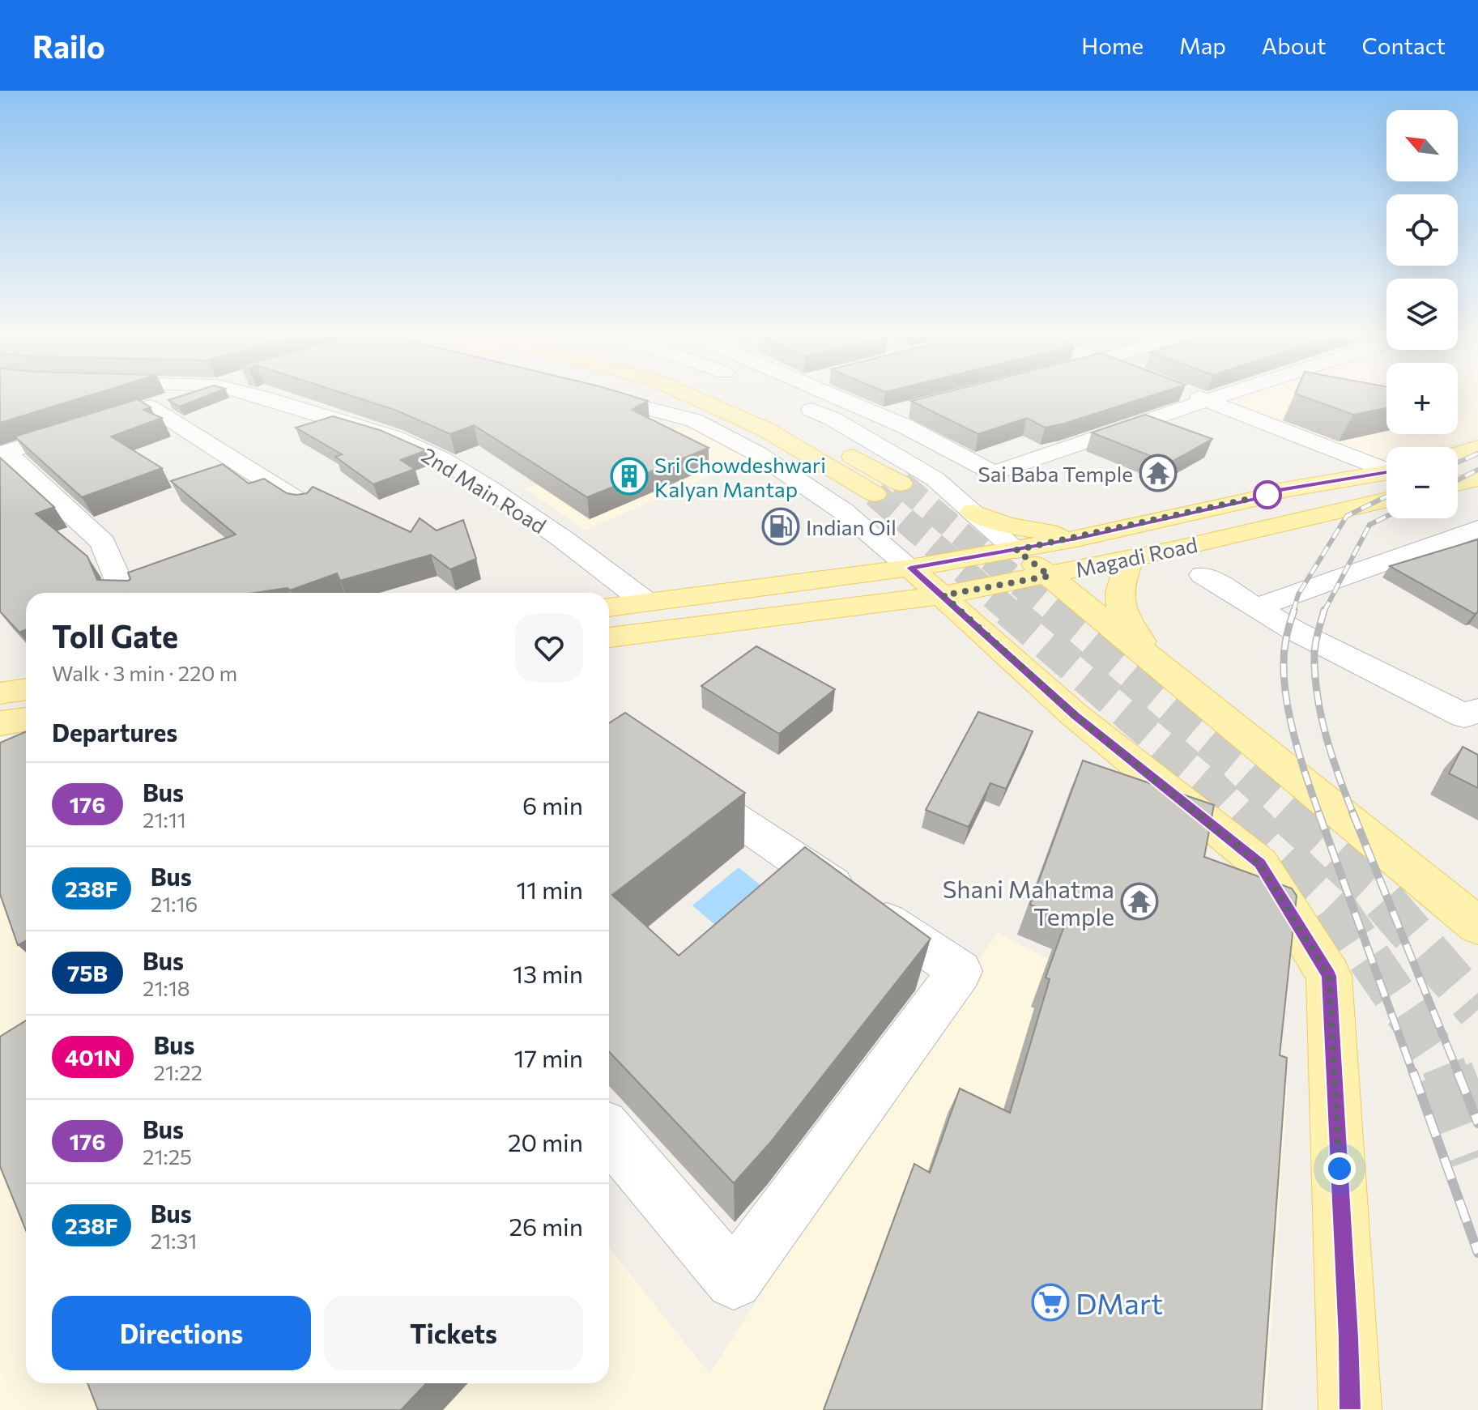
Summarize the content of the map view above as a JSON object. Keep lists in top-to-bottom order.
{
  "streets": {
    "main road": ["Magadi Road"],
    "street": ["2nd Main Road"]
  },
  "crossings": [
    ["2nd Main Road", "Magadi Road"]
  ],
  "places": {
    "temple": ["Sai Baba Temple", "Shani Mahatma Temple"],
    "building": ["Sri Chowdeshwari Kalyan Mantap"],
    "fuel station": ["Indian Oil"],
    "supermarket": ["DMart"]
  },
  "lines": ["bus line 176"],
  "north": "top left",
  "page": {
    "header": "Railo",
    "nav": [
      "Home",
      "Map",
      "About",
      "Contact"
    ],
    "map_buttons": ["+", "−"],
    "heading": [
      ["Toll Gate", "Walk · 3 min · 220 m"],
      "Departures"
    ],
    "list": [
      {
        "mark": "176",
        "name": "Bus",
        "note": "21:11",
        "value": "6 min"
      },
      {
        "mark": "238F",
        "name": "Bus",
        "note": "21:16",
        "value": "11 min"
      },
      {
        "mark": "75B",
        "name": "Bus",
        "note": "21:18",
        "value": "13 min"
      },
      {
        "mark": "401N",
        "name": "Bus",
        "note": "21:22",
        "value": "17 min"
      },
      {
        "mark": "176",
        "name": "Bus",
        "note": "21:25",
        "value": "20 min"
      },
      {
        "mark": "238F",
        "name": "Bus",
        "note": "21:31",
        "value": "26 min"
      }
    ],
    "buttons": ["Directions", "Tickets"]
  }
}
